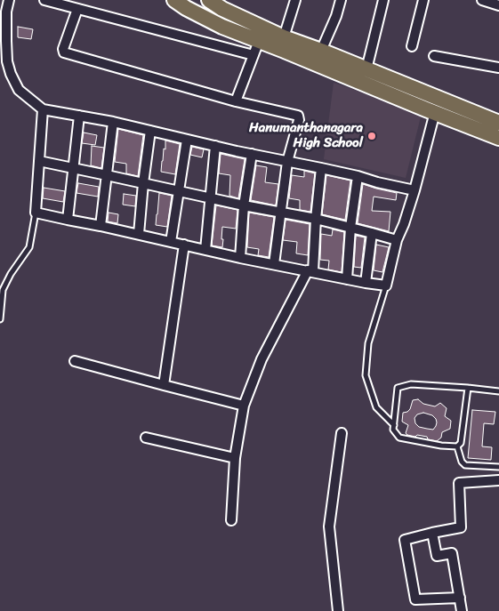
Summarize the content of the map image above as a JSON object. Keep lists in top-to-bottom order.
{
  "places": ["Hanumanthanagara High School"]
}
